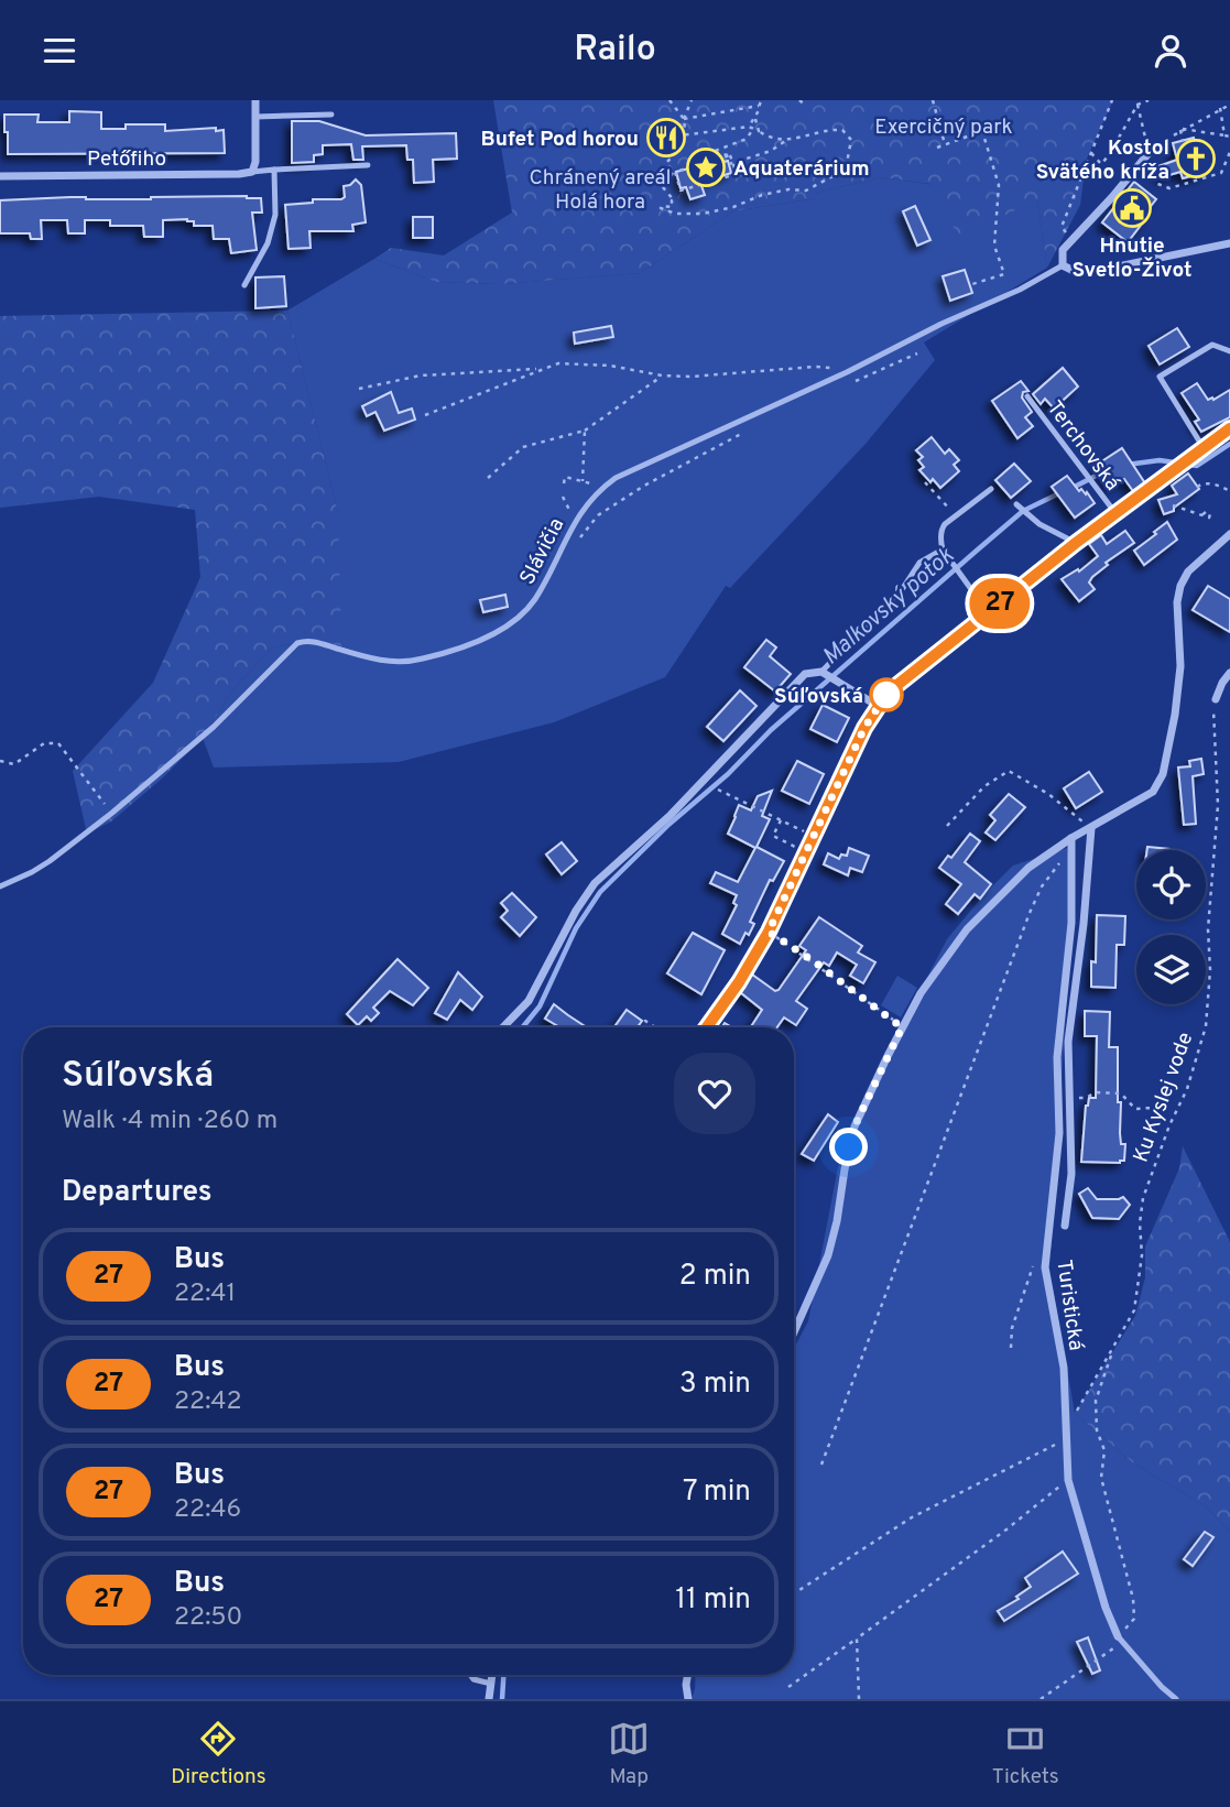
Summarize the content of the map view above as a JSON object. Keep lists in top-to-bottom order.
{
  "streets": {
    "street": ["Petőfiho", "Terchovská", "Turistická"],
    "lane": ["Slávičia"],
    "path": ["Ku Kyslej vode"]
  },
  "crossings": [
    ["Ku Kyslej vode", "Turistická"]
  ],
  "water": ["Malkovský potok"],
  "parks": ["Exercičný park", "Chránený areál Holá hora"],
  "places": {
    "restaurant": ["Bufet Pod horou"],
    "church": ["Kostol Svätého kríža"],
    "place": ["Aquaterárium"],
    "public building": ["Hnutie Svetlo-Život"],
    "other": ["Súľovská"]
  },
  "lines": ["bus line 27"],
  "page": {
    "header": "Railo",
    "on_map": "27",
    "heading": [
      ["Súľovská", "Walk · 4 min · 260 m"],
      "Departures"
    ],
    "list": [
      {
        "mark": "27",
        "name": "Bus",
        "note": "22:41",
        "value": "2 min"
      },
      {
        "mark": "27",
        "name": "Bus",
        "note": "22:42",
        "value": "3 min"
      },
      {
        "mark": "27",
        "name": "Bus",
        "note": "22:46",
        "value": "7 min"
      },
      {
        "mark": "27",
        "name": "Bus",
        "note": "22:50",
        "value": "11 min"
      }
    ],
    "tabs": ["Directions", "Map", "Tickets"]
  }
}
